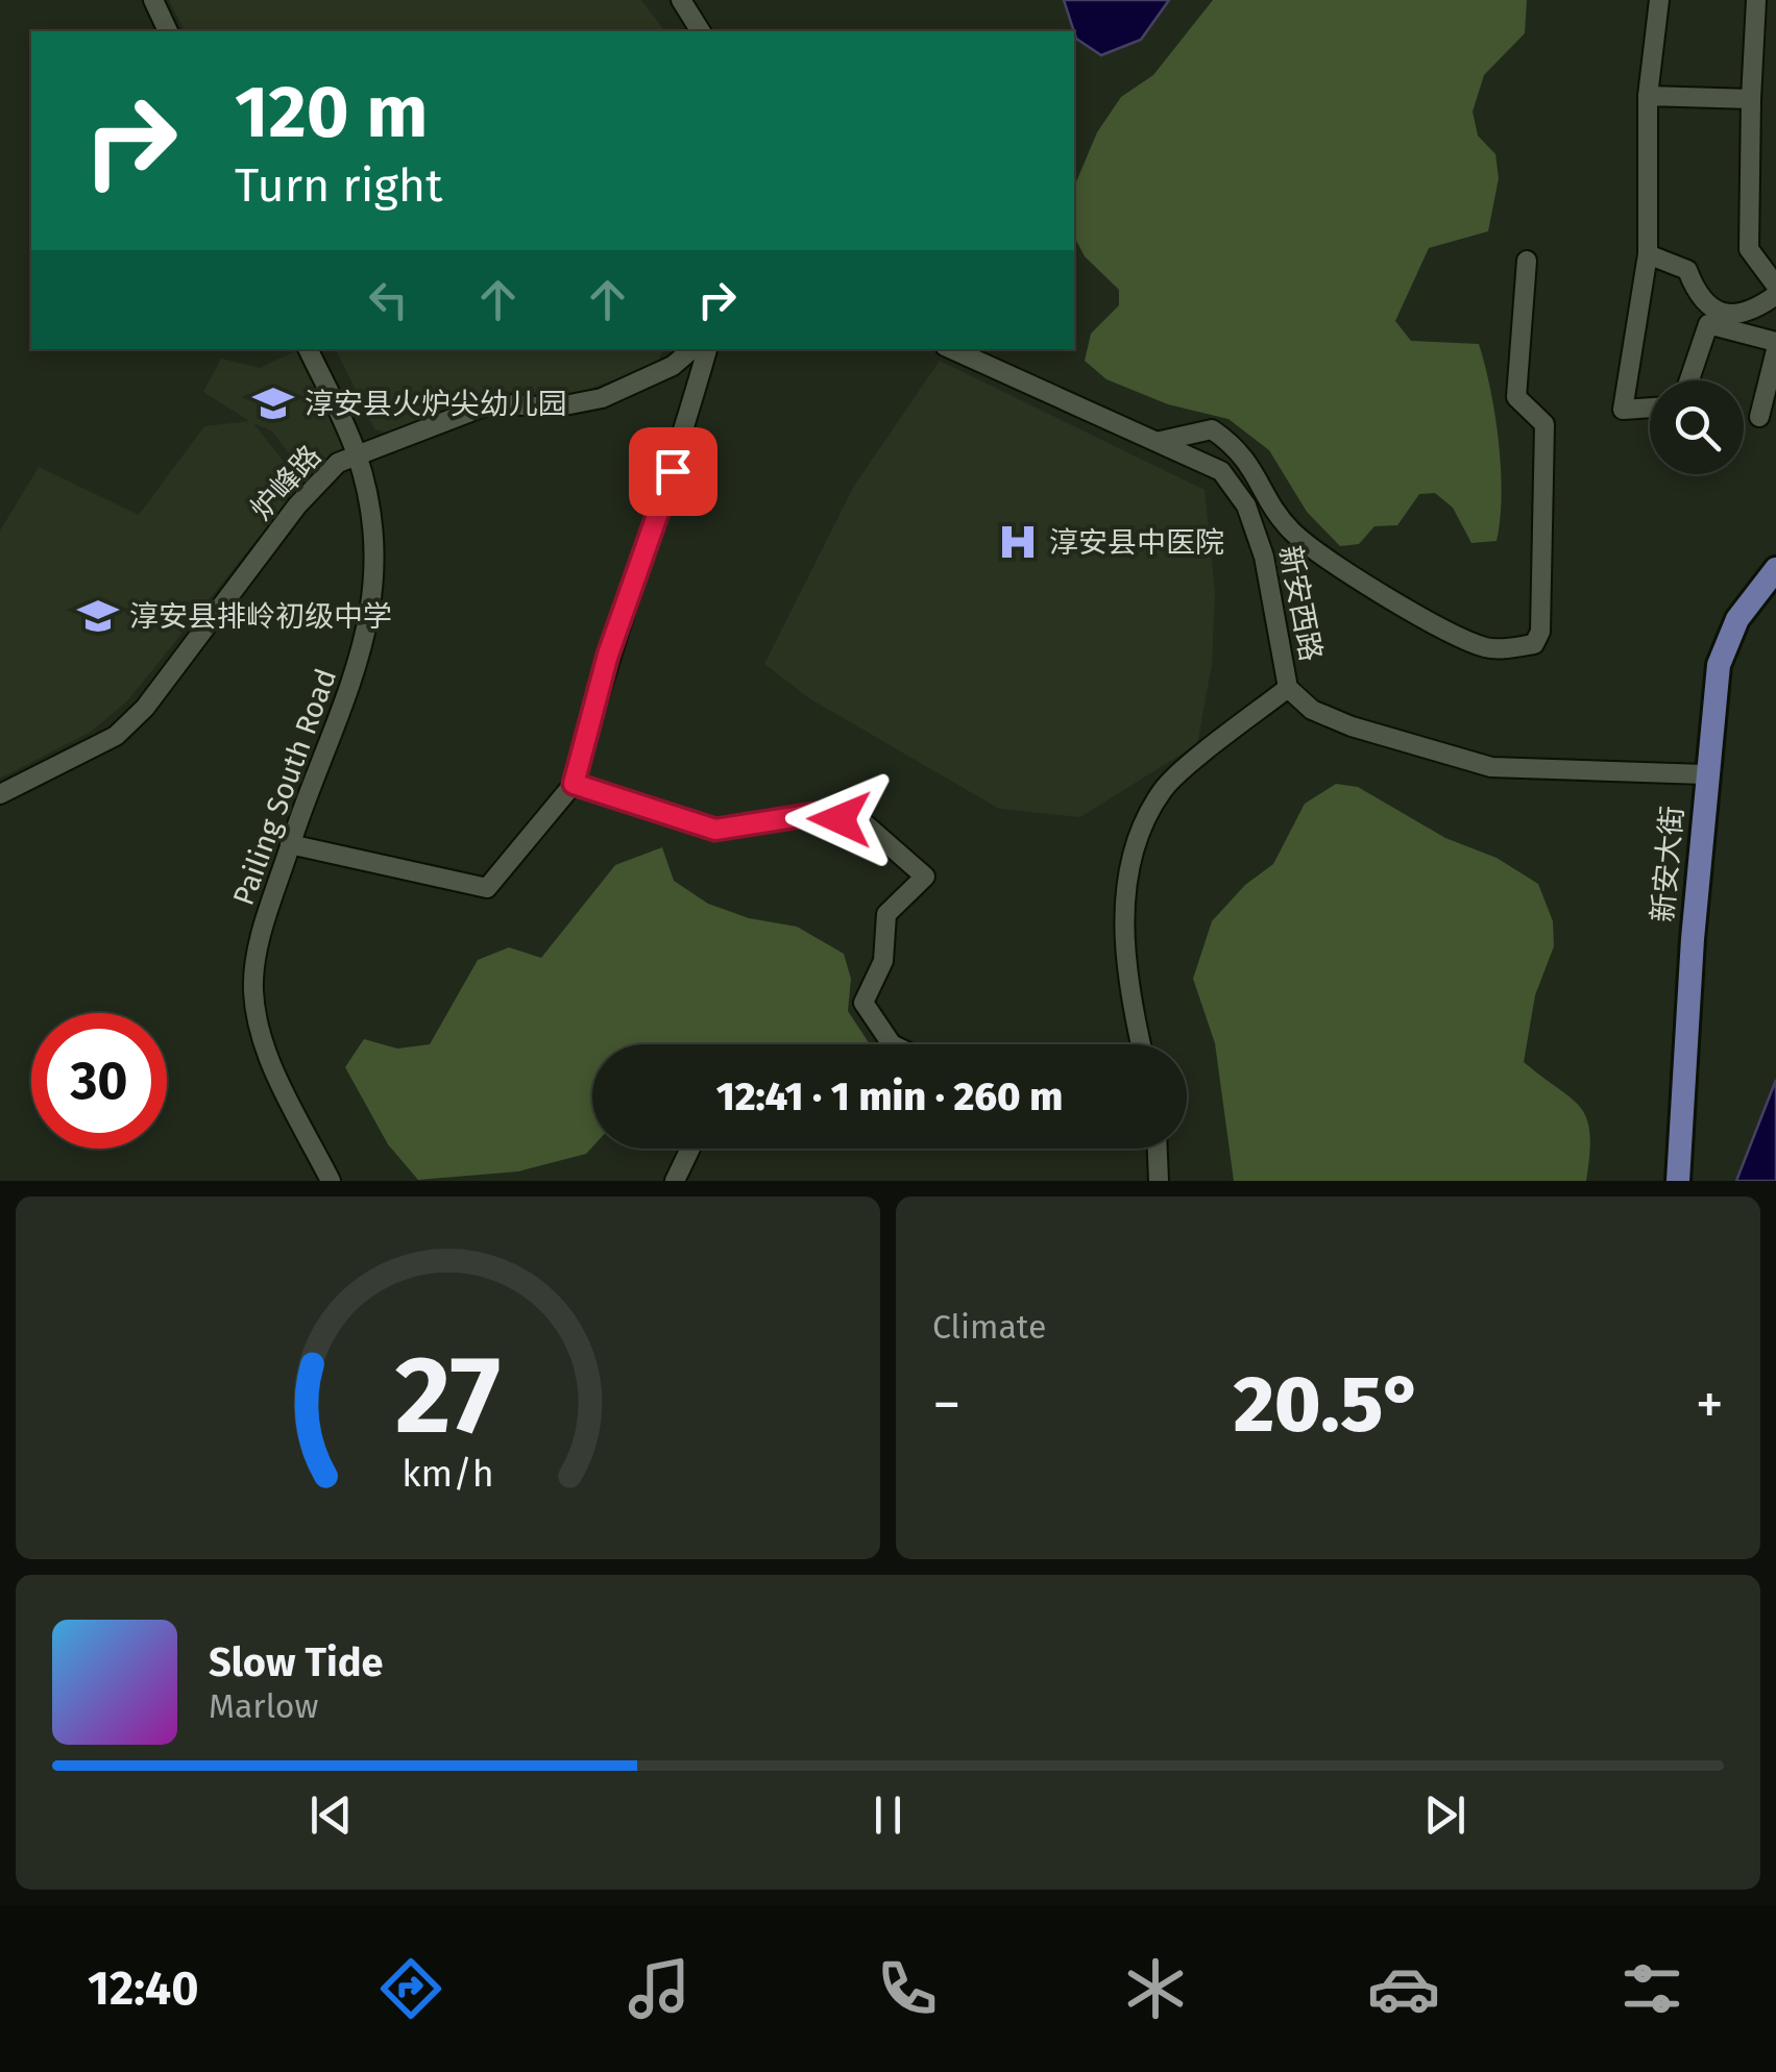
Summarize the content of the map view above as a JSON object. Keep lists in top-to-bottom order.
{
  "streets": {
    "main road": ["新安大街"],
    "street": ["炉峰路", "新安西路", "Pailing South Road"]
  },
  "crossings": [
    ["炉峰路", "Pailing South Road"],
    ["新安西路", "新安大街"]
  ],
  "places": {
    "school or university": ["淳安县火炉尖幼儿园", "淳安县排岭初级中学"],
    "hospital": ["淳安县中医院"]
  },
  "page": {
    "turn": ["120 m", "Turn right"],
    "limit": "30",
    "trip": "12:41 · 1 min · 260 m",
    "tile": "Climate",
    "heat": ["−", "20.5°", "+"],
    "song": ["Slow Tide", "Marlow"],
    "tabs": "12:40",
    "gauge": ["27", "km/h"]
  }
}
